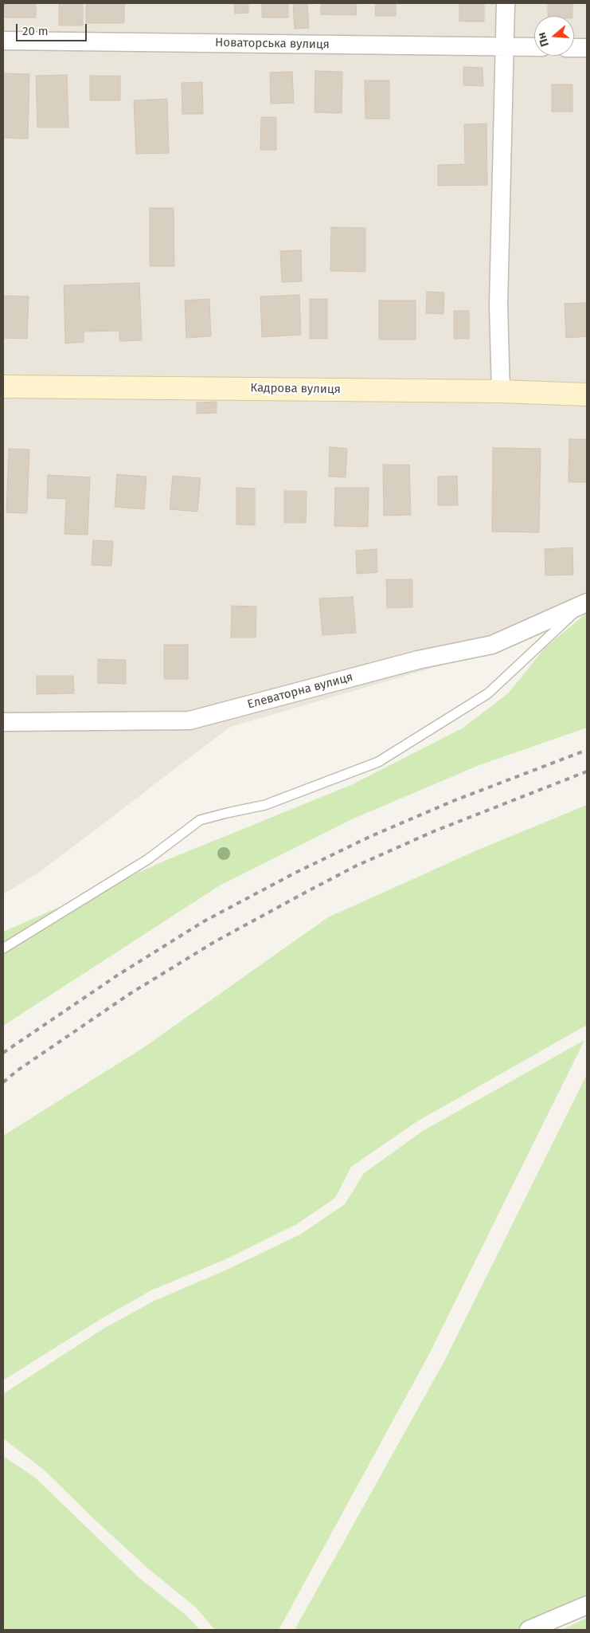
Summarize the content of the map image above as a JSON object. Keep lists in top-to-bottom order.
{
  "streets": {
    "street": ["Новаторська вулиця", "Кадрова вулиця", "Елеваторна вулиця"]
  },
  "scale_bar": "20 m",
  "north": "left"
}
